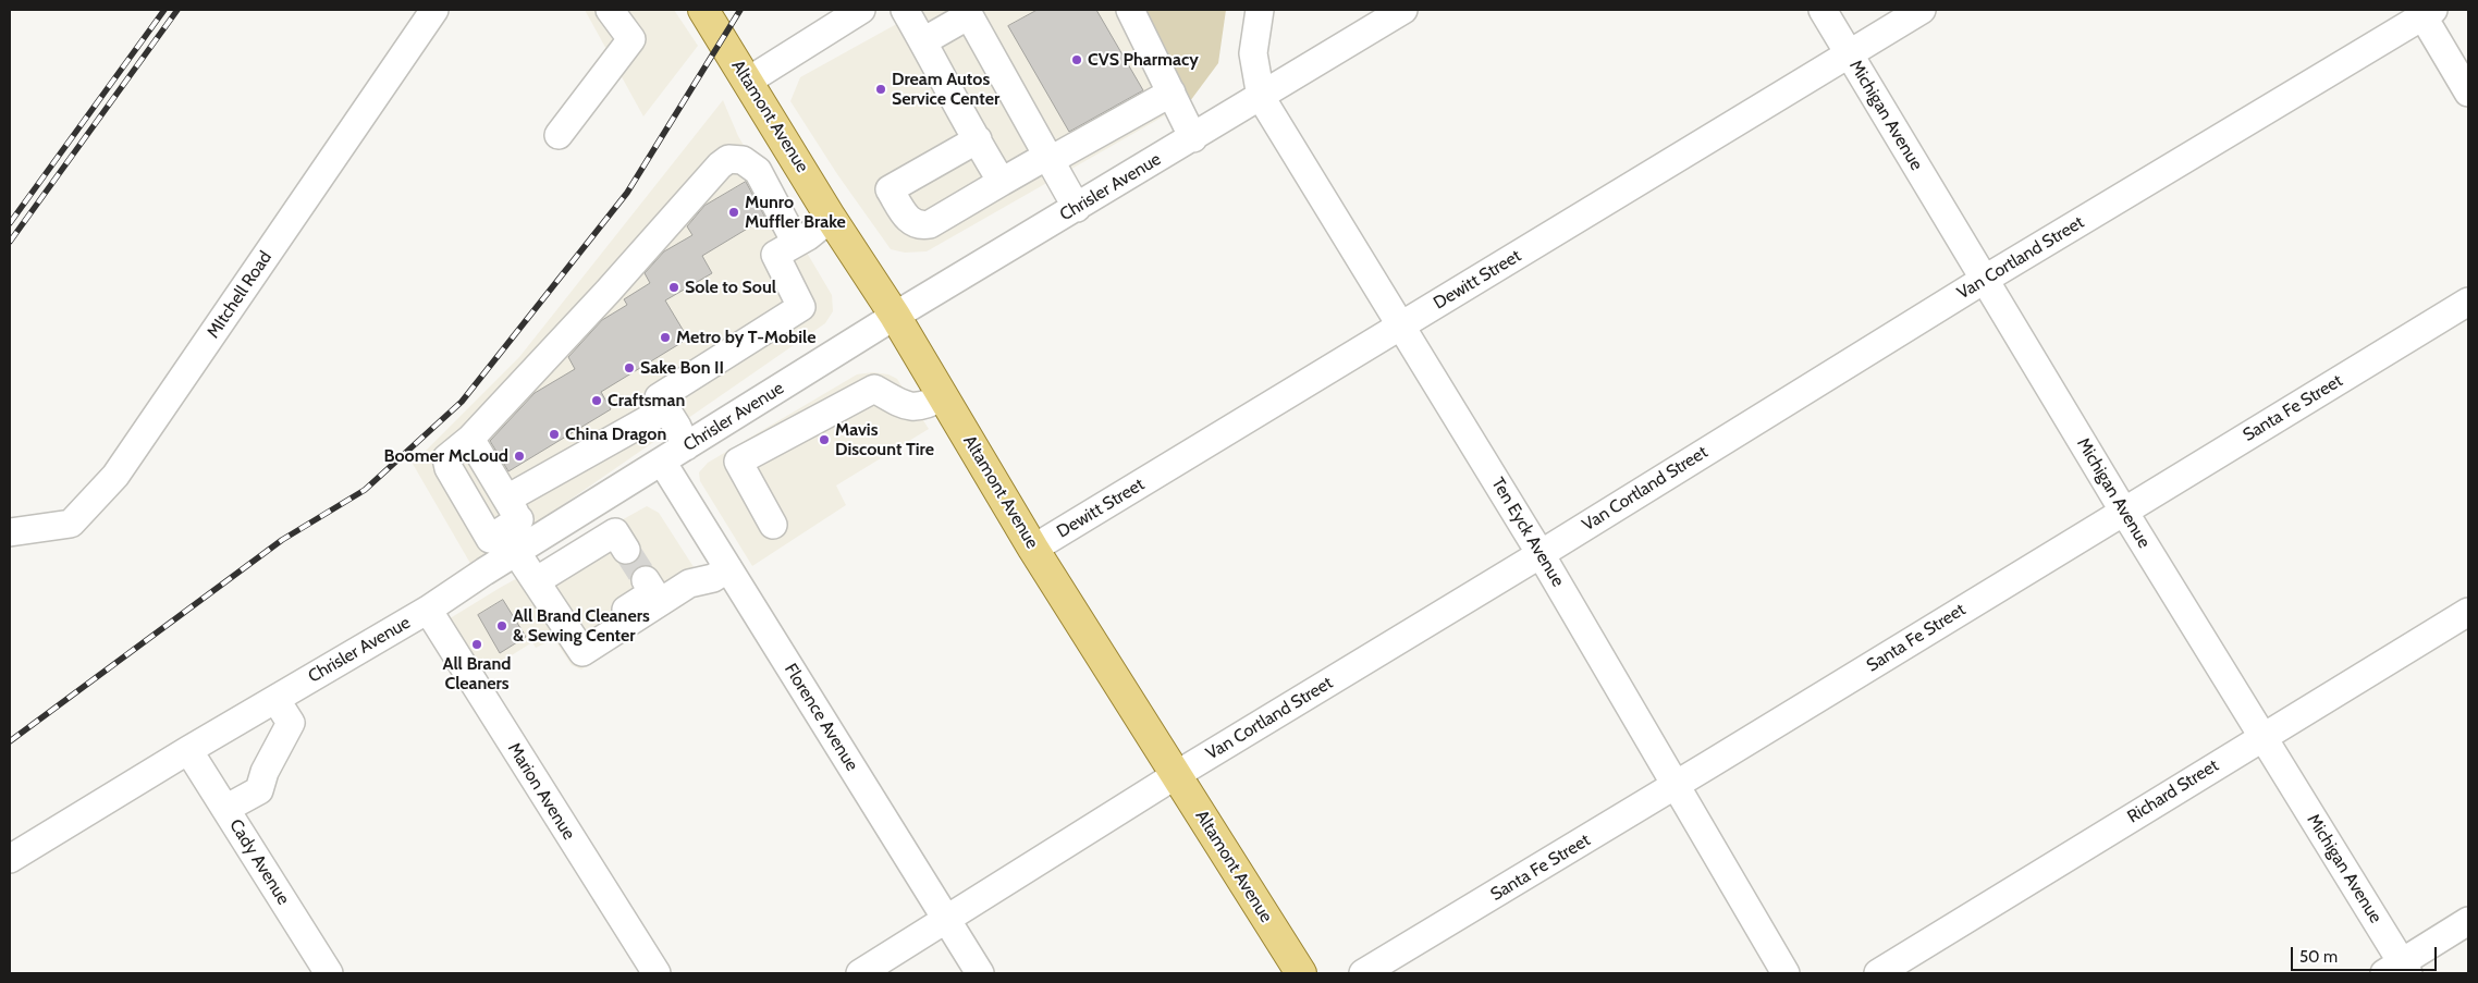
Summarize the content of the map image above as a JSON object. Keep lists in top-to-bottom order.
{
  "streets": {
    "main road": ["Altamont Avenue"],
    "street": [
      "Michigan Avenue",
      "Chrisler Avenue",
      "Van Cortland Street",
      "Dewitt Street",
      "MItchell Road",
      "Santa Fe Street",
      "Ten Eyck Avenue",
      "Florence Avenue",
      "Marion Avenue",
      "Richard Street",
      "Cady Avenue"
    ]
  },
  "crossings": [
    ["Michigan Avenue", "Van Cortland Street"],
    ["Michigan Avenue", "Dewitt Street"],
    ["Michigan Avenue", "Santa Fe Street"],
    ["Michigan Avenue", "Richard Street"],
    ["Altamont Avenue", "Chrisler Avenue"],
    ["Altamont Avenue", "Van Cortland Street"],
    ["Altamont Avenue", "Dewitt Street"],
    ["Chrisler Avenue", "Ten Eyck Avenue"],
    ["Chrisler Avenue", "Florence Avenue"],
    ["Chrisler Avenue", "Marion Avenue"],
    ["Chrisler Avenue", "Cady Avenue"],
    ["Van Cortland Street", "Ten Eyck Avenue"],
    ["Van Cortland Street", "Florence Avenue"],
    ["Dewitt Street", "Ten Eyck Avenue"],
    ["Santa Fe Street", "Ten Eyck Avenue"]
  ],
  "places": [
    "CVS Pharmacy",
    "Dream Autos Service Center",
    "Munro Muffler Brake",
    "Sole to Soul",
    "Metro by T-Mobile",
    "Sake Bon II",
    "Craftsman",
    "China Dragon",
    "Mavis Discount Tire",
    "Boomer McLoud",
    "All Brand Cleaners & Sewing Center",
    "All Brand Cleaners"
  ],
  "scale_bar": "50 m"
}
